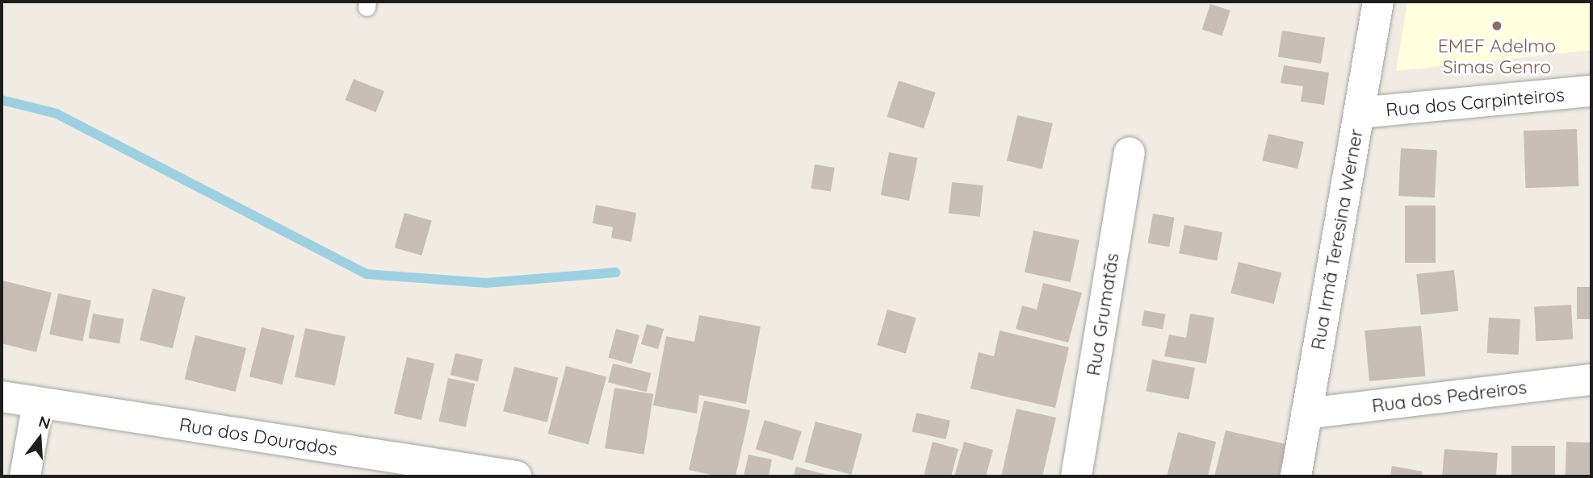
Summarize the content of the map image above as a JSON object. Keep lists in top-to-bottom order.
{
  "streets": {
    "street": [
      "Rua dos Carpinteiros",
      "Rua Irmã Teresina Werner",
      "Rua Grumatãs",
      "Rua dos Pedreiros",
      "Rua dos Dourados"
    ]
  },
  "crossings": [
    ["Rua dos Carpinteiros", "Rua Irmã Teresina Werner"],
    ["Rua Irmã Teresina Werner", "Rua dos Pedreiros"]
  ],
  "places": ["EMEF Adelmo Simas Genro"],
  "north": "top"
}
